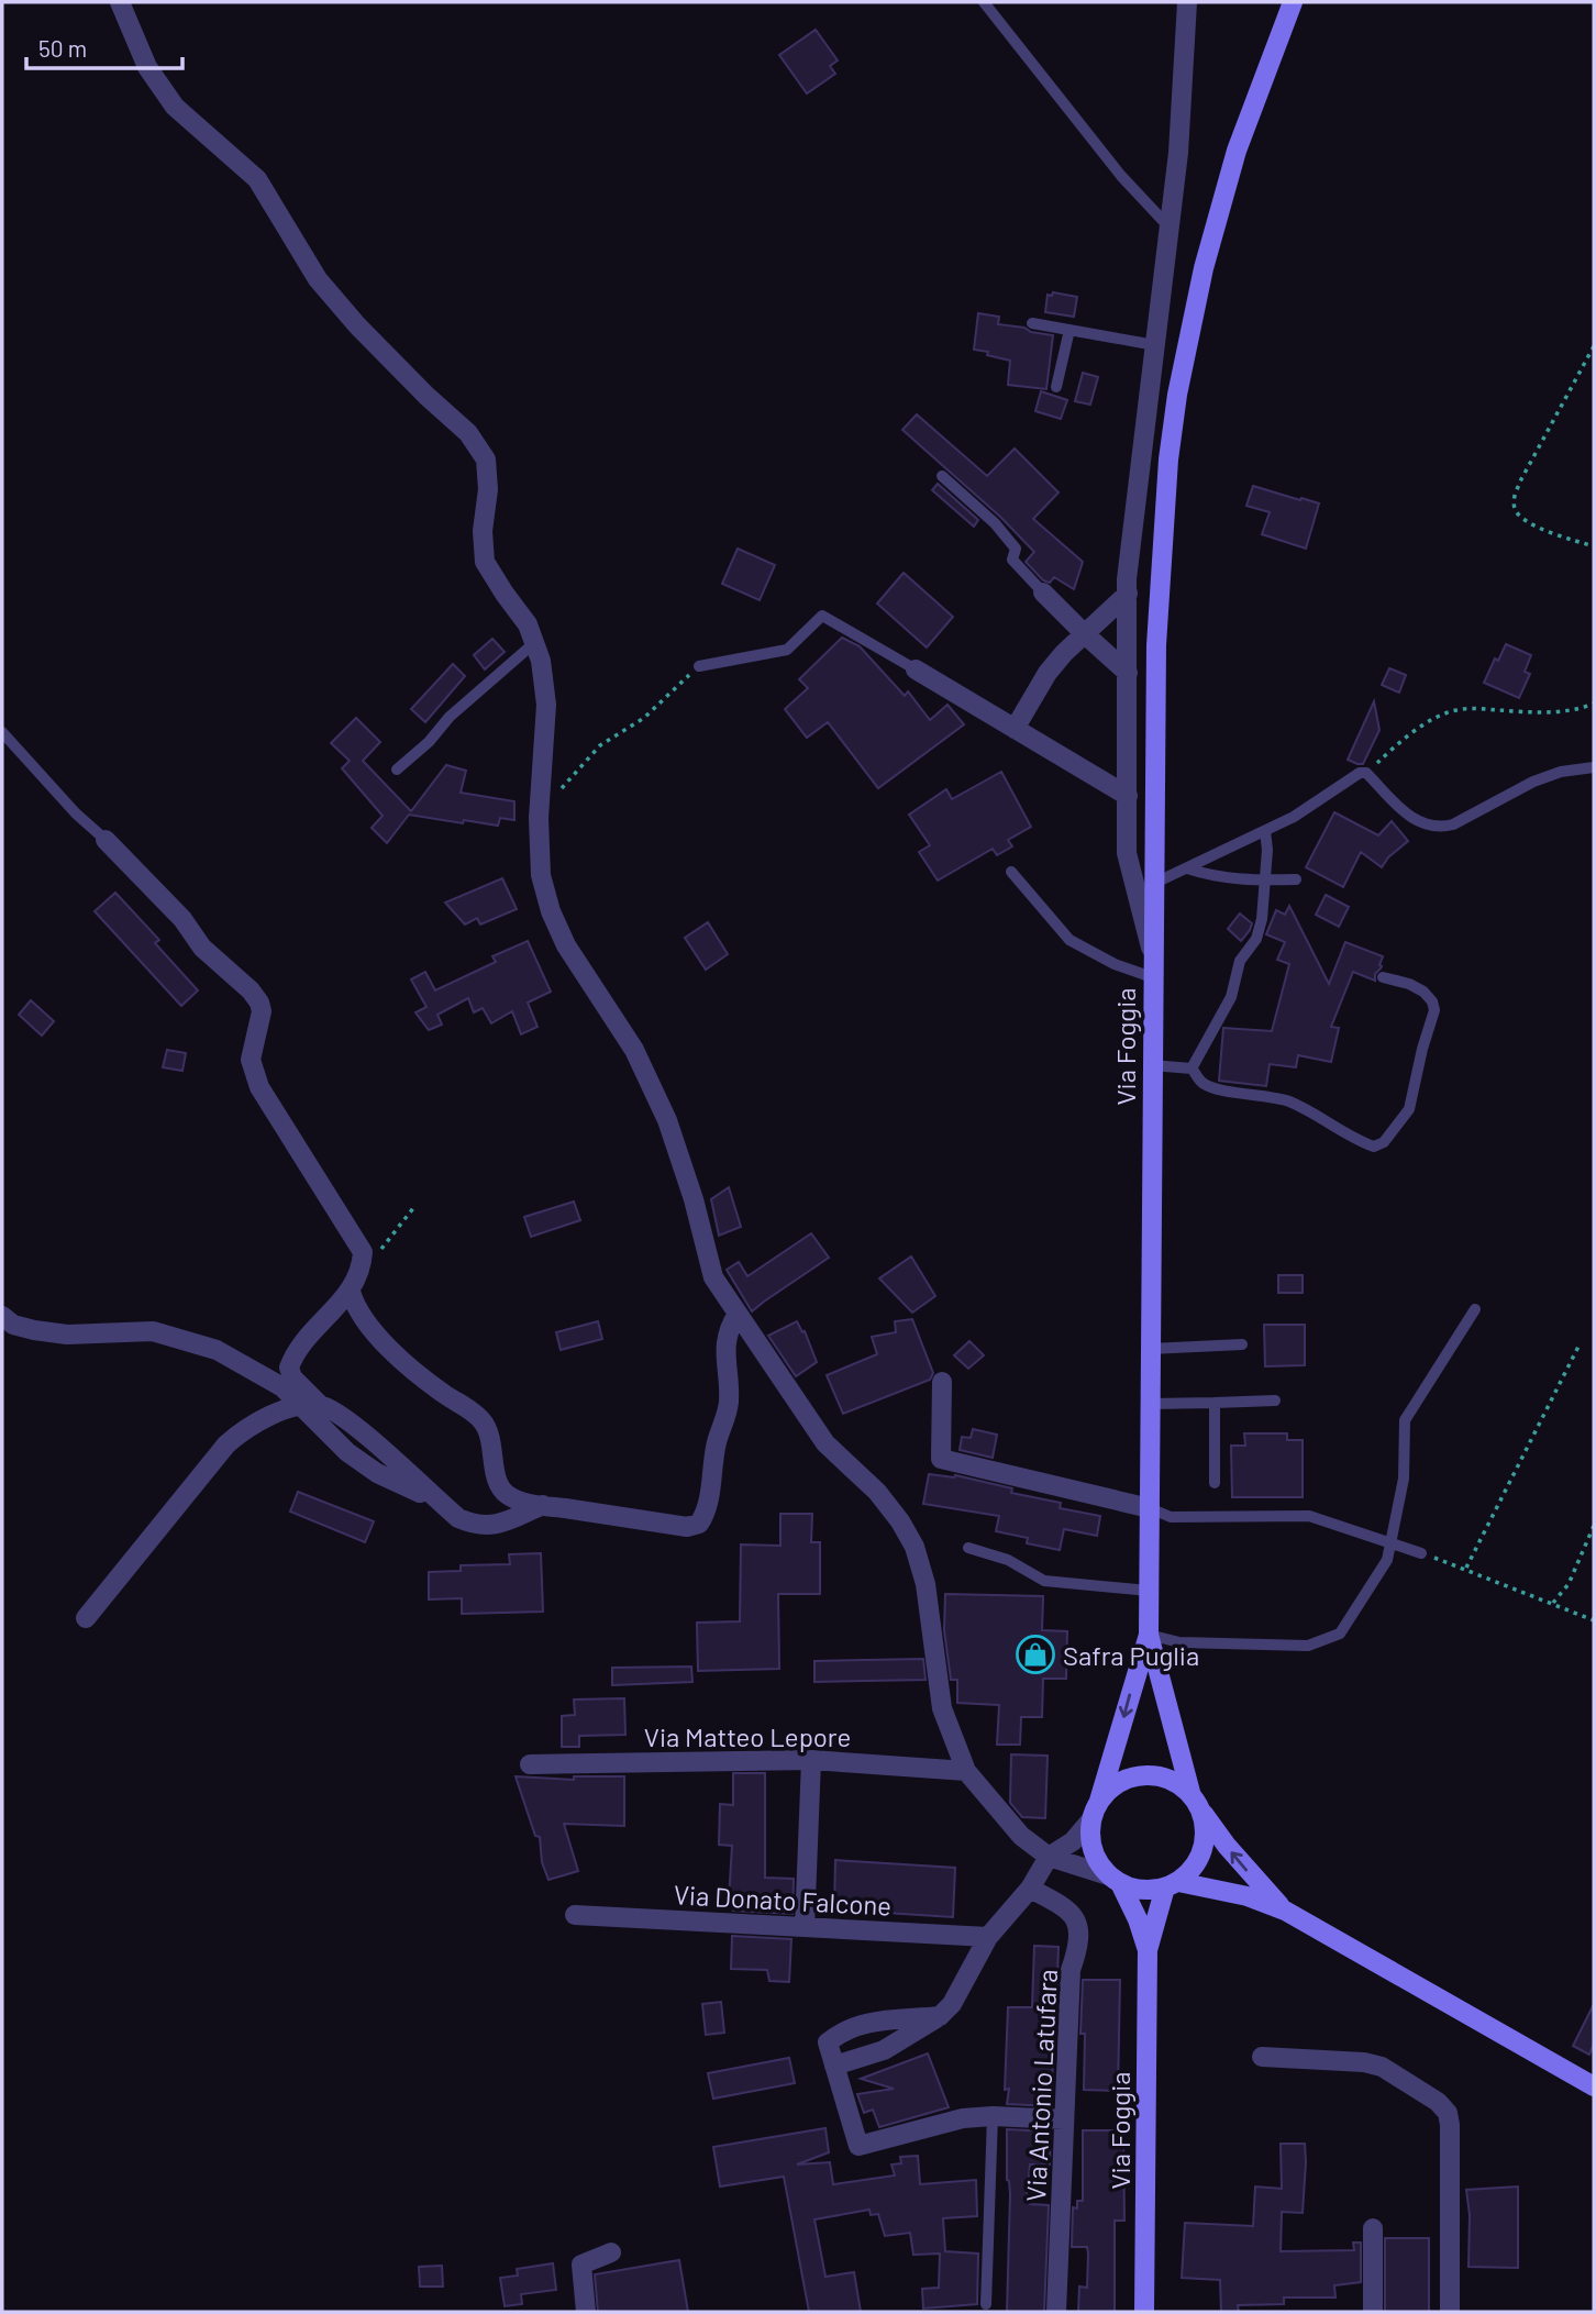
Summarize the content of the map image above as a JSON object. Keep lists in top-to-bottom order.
{
  "streets": {
    "main road": ["Via Foggia"],
    "street": ["Via Matteo Lepore", "Via Donato Falcone", "Via Antonio Latufara"]
  },
  "places": {
    "shop": ["Safra Puglia"]
  },
  "scale_bar": "50 m"
}
